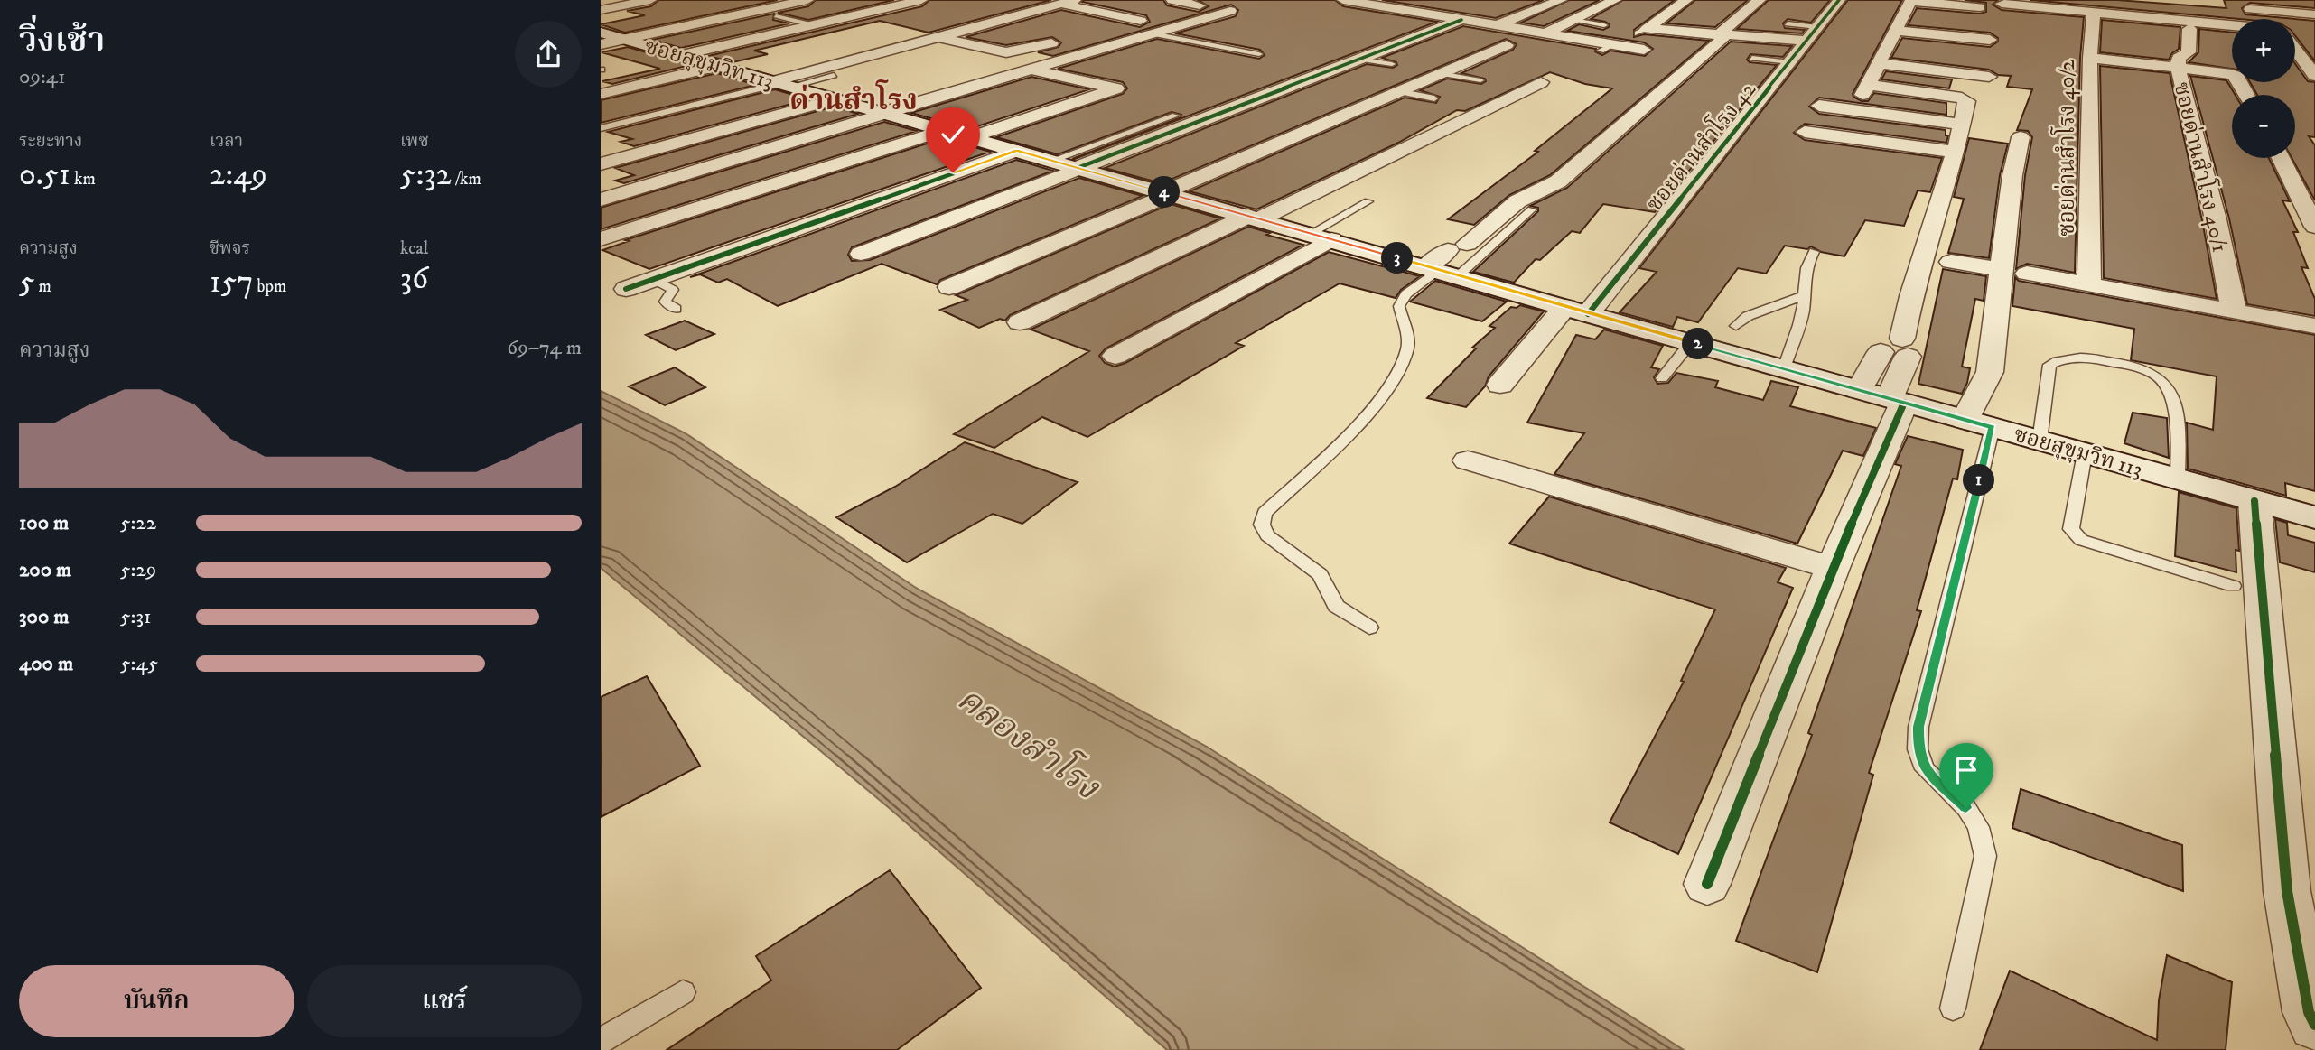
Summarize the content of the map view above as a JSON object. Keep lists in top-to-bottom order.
{
  "streets": {
    "main road": ["ซอยสุขุมวิท 113"],
    "street": ["ซอยด่านสำโรง 42", "ซอยด่านสำโรง 40/2", "ซอยด่านสำโรง 40/1"]
  },
  "crossings": [
    ["ซอยสุขุมวิท 113", "ซอยด่านสำโรง 42"]
  ],
  "districts": ["ด่านสำโรง"],
  "water": ["คลองสำโรง"],
  "page": {
    "heading": ["วิ่งเช้า", "09:41"],
    "map_buttons": ["+", "−"],
    "stats": [
      ["ระยะทาง", "0.51 km"],
      ["เวลา", "2:49"],
      ["เพซ", "5:32 /km"],
      ["ความสูง", "5 m"],
      ["ชีพจร", "157 bpm"],
      ["kcal", "36"]
    ],
    "pins": [
      "4",
      "3",
      "2",
      "1"
    ],
    "chart": ["ความสูง", "69–74 m"],
    "list": [
      {
        "name": "100 m",
        "note": "5:22"
      },
      {
        "name": "200 m",
        "note": "5:29"
      },
      {
        "name": "300 m",
        "note": "5:31"
      },
      {
        "name": "400 m",
        "note": "5:45"
      }
    ],
    "buttons": ["บันทึก", "แชร์"]
  }
}
